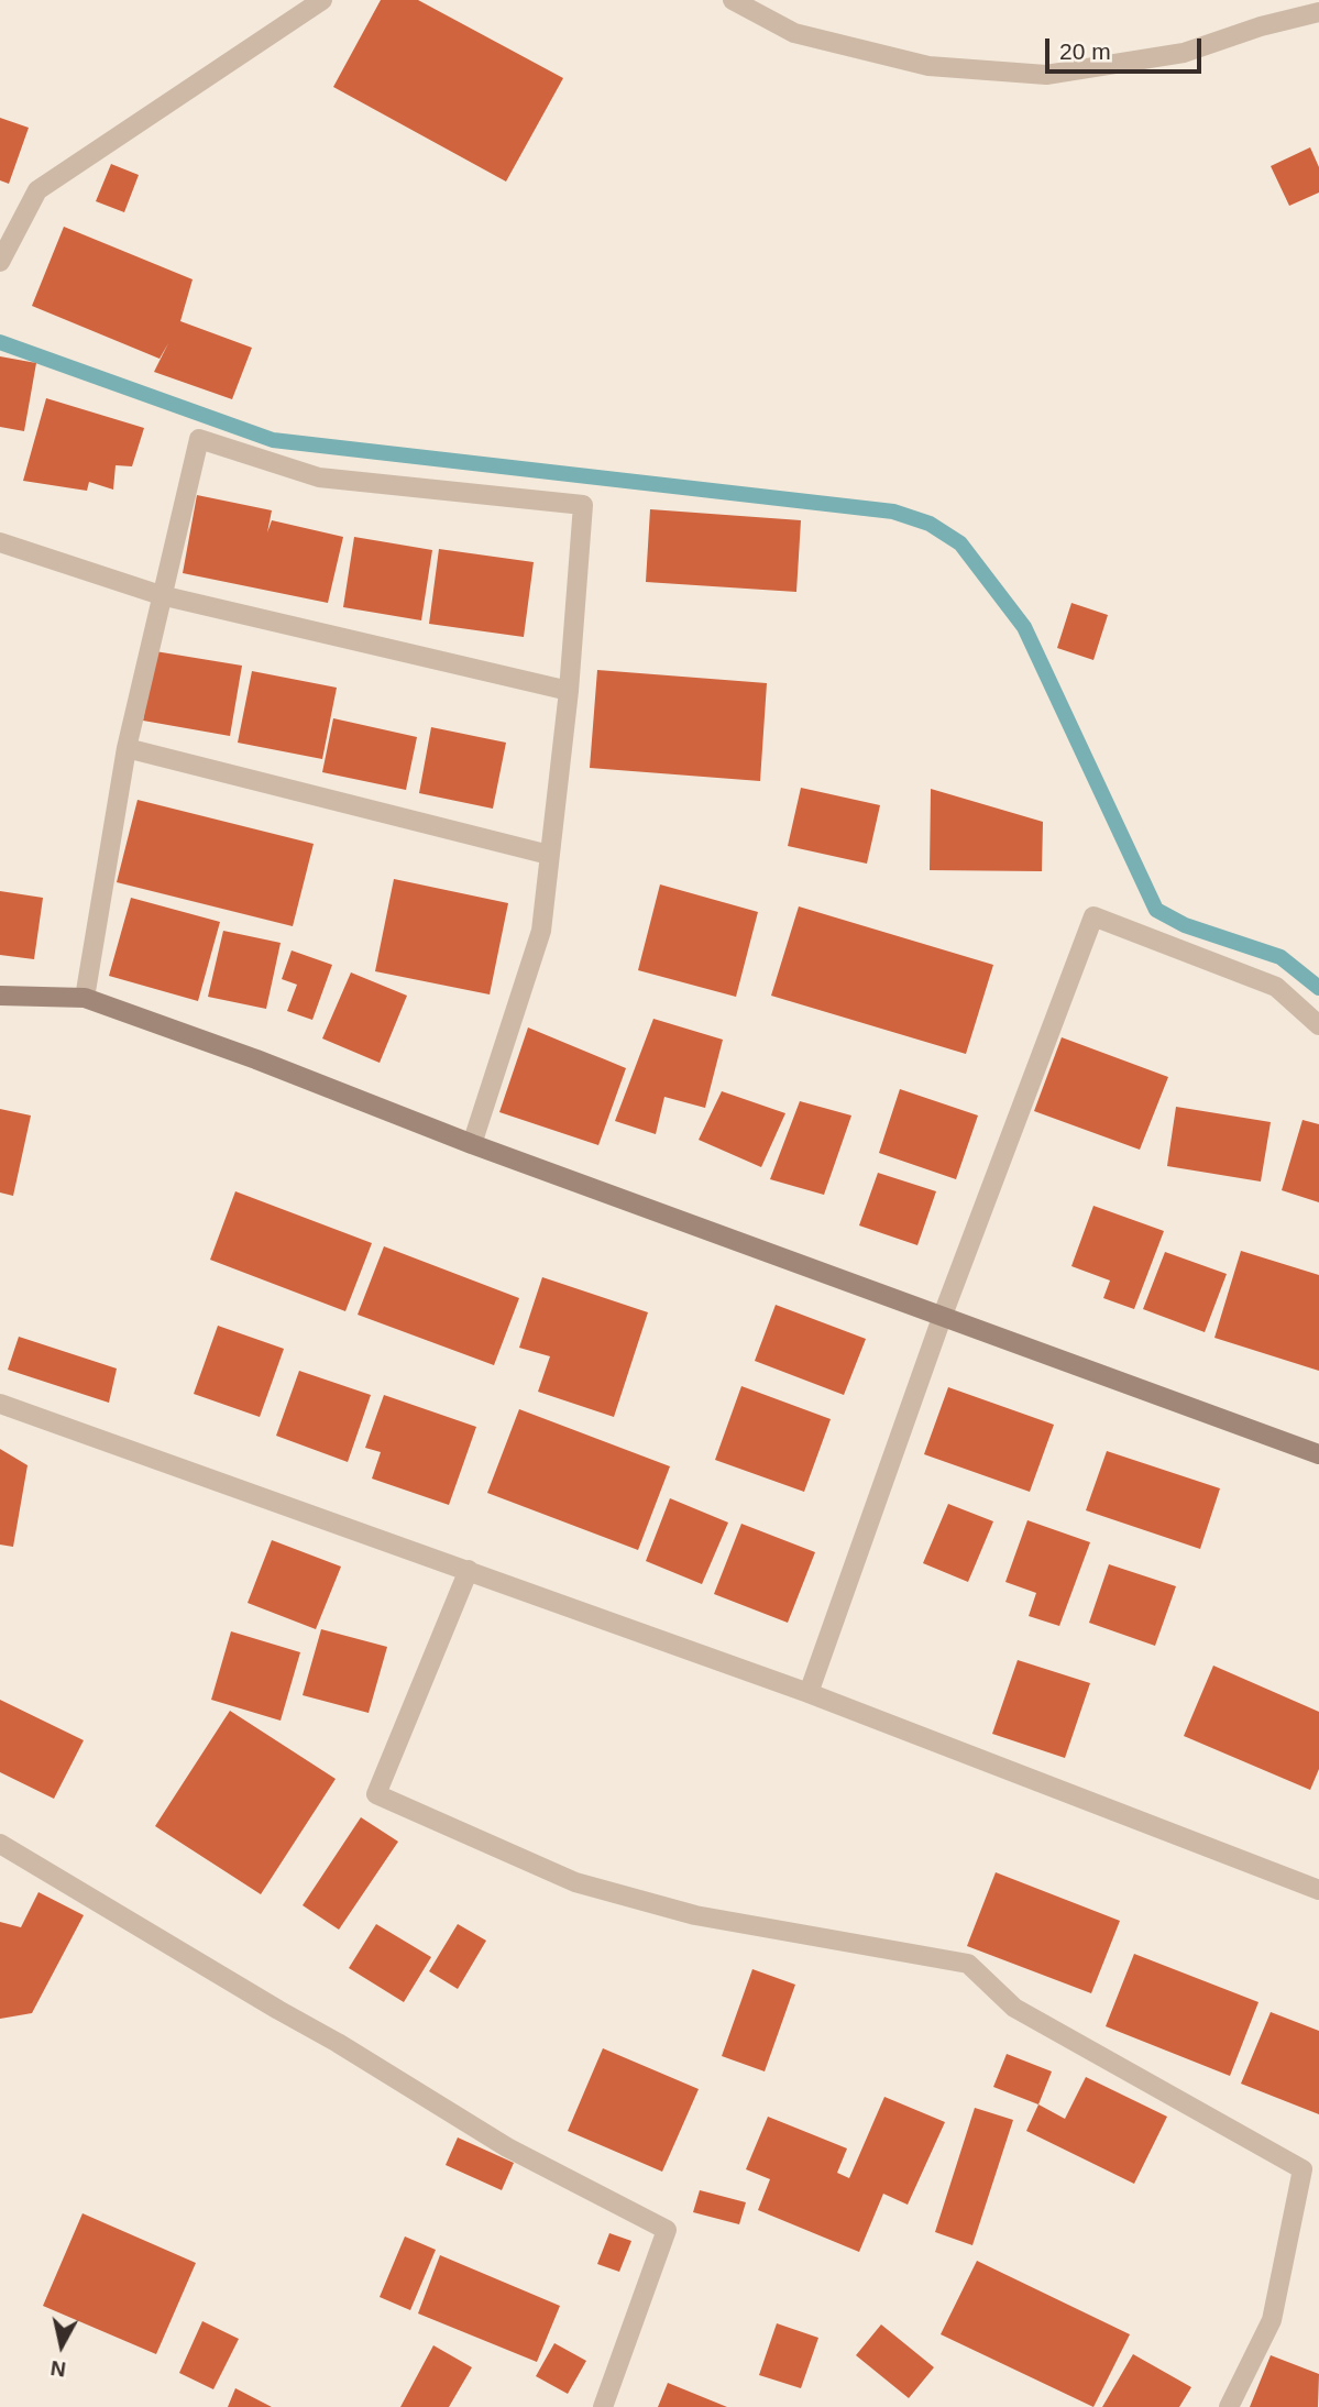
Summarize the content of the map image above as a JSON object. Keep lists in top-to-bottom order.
{
  "scale_bar": "20 m",
  "north": "bottom"
}
